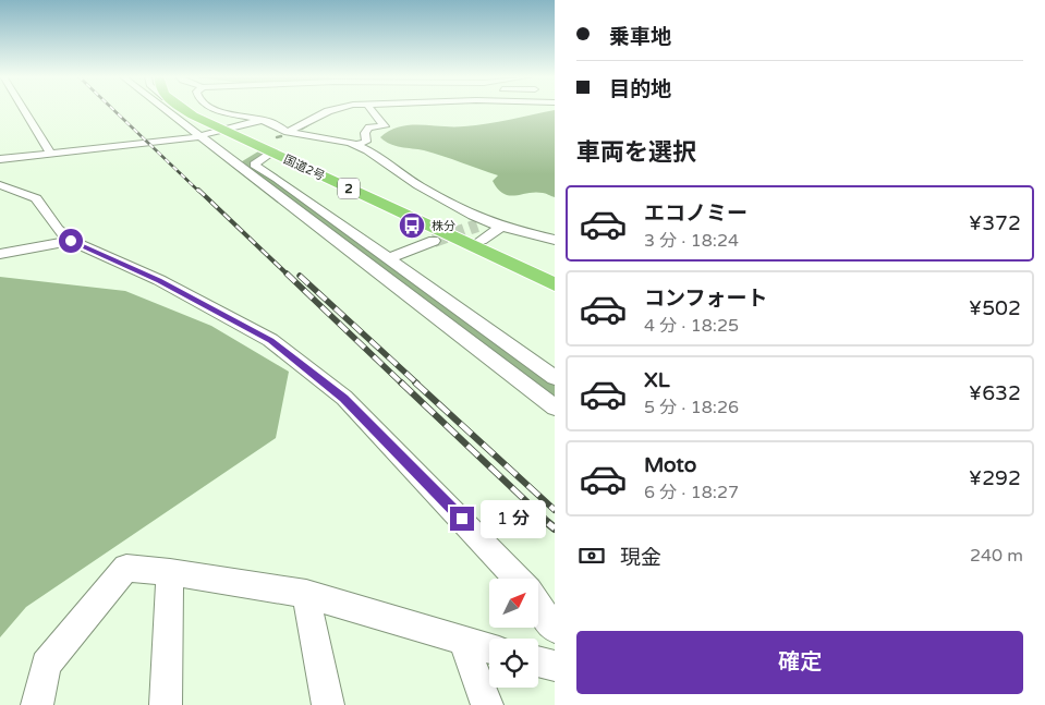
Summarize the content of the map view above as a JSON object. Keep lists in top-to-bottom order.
{
  "streets": {
    "highway": ["国道2号", "2"]
  },
  "places": {
    "bus stop": ["株分"]
  },
  "north": "top right",
  "page": {
    "banner": ["乗車地", "目的地"],
    "heading": "車両を選択",
    "list": [
      {
        "name": "エコノミー",
        "note": "3 分 · 18:24",
        "value": "¥372"
      },
      {
        "name": "コンフォート",
        "note": "4 分 · 18:25",
        "value": "¥502"
      },
      {
        "name": "XL",
        "note": "5 分 · 18:26",
        "value": "¥632"
      },
      {
        "name": "Moto",
        "note": "6 分 · 18:27",
        "value": "¥292"
      }
    ],
    "bubble": "1 分",
    "pay": ["現金", "240 m"],
    "buttons": "確定"
  }
}
